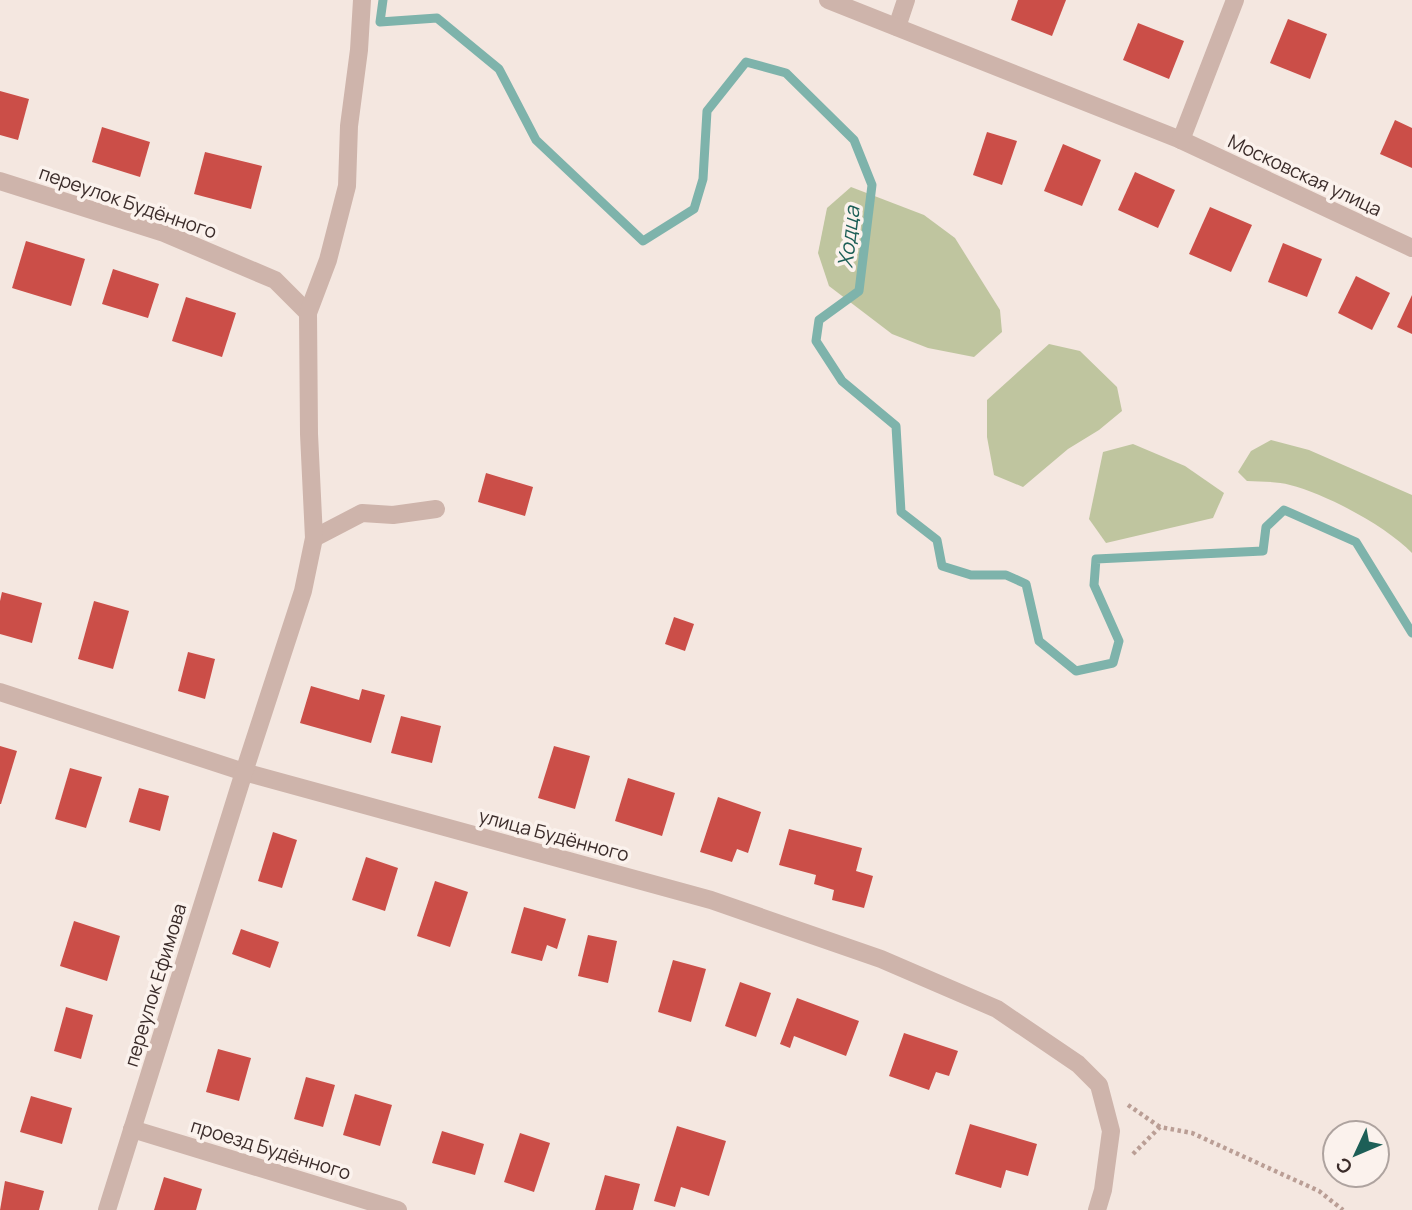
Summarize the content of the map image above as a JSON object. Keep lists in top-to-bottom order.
{
  "streets": {
    "street": [
      "Московская улица",
      "переулок Будённого",
      "улица Будённого",
      "переулок Ефимова",
      "проезд Будённого"
    ]
  },
  "crossings": [
    ["переулок Будённого", "переулок Ефимова"],
    ["улица Будённого", "переулок Ефимова"],
    ["переулок Ефимова", "проезд Будённого"]
  ],
  "water": ["Ходца"],
  "north": "bottom left"
}
